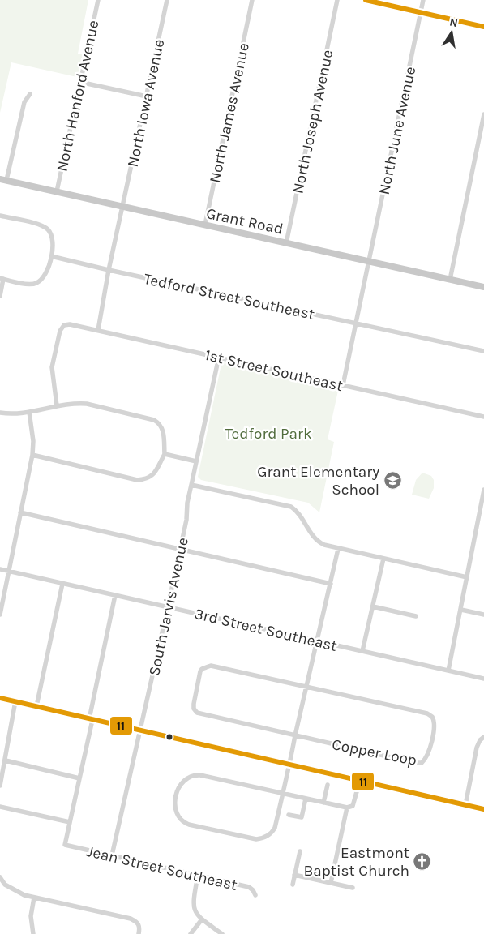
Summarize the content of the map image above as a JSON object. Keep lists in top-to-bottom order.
{
  "streets": {
    "main road": ["Grant Road"],
    "street": [
      "North Hanford Avenue",
      "North Iowa Avenue",
      "North James Avenue",
      "North Joseph Avenue",
      "North June Avenue",
      "Tedford Street Southeast",
      "1st Street Southeast",
      "South Jarvis Avenue",
      "3rd Street Southeast",
      "Copper Loop",
      "Jean Street Southeast"
    ]
  },
  "crossings": [
    ["North Hanford Avenue", "Grant Road"],
    ["North Iowa Avenue", "Grant Road"],
    ["North Iowa Avenue", "Tedford Street Southeast"],
    ["North Iowa Avenue", "1st Street Southeast"],
    ["North James Avenue", "Grant Road"],
    ["North Joseph Avenue", "Grant Road"],
    ["North June Avenue", "Grant Road"],
    ["North June Avenue", "Tedford Street Southeast"],
    ["North June Avenue", "1st Street Southeast"],
    ["1st Street Southeast", "South Jarvis Avenue"],
    ["South Jarvis Avenue", "3rd Street Southeast"],
    ["South Jarvis Avenue", "Jean Street Southeast"]
  ],
  "parks": ["Tedford Park"],
  "places": {
    "school or university": ["Grant Elementary School"],
    "church": ["Eastmont Baptist Church"]
  },
  "lines": ["transit line 11"],
  "north": "top"
}
